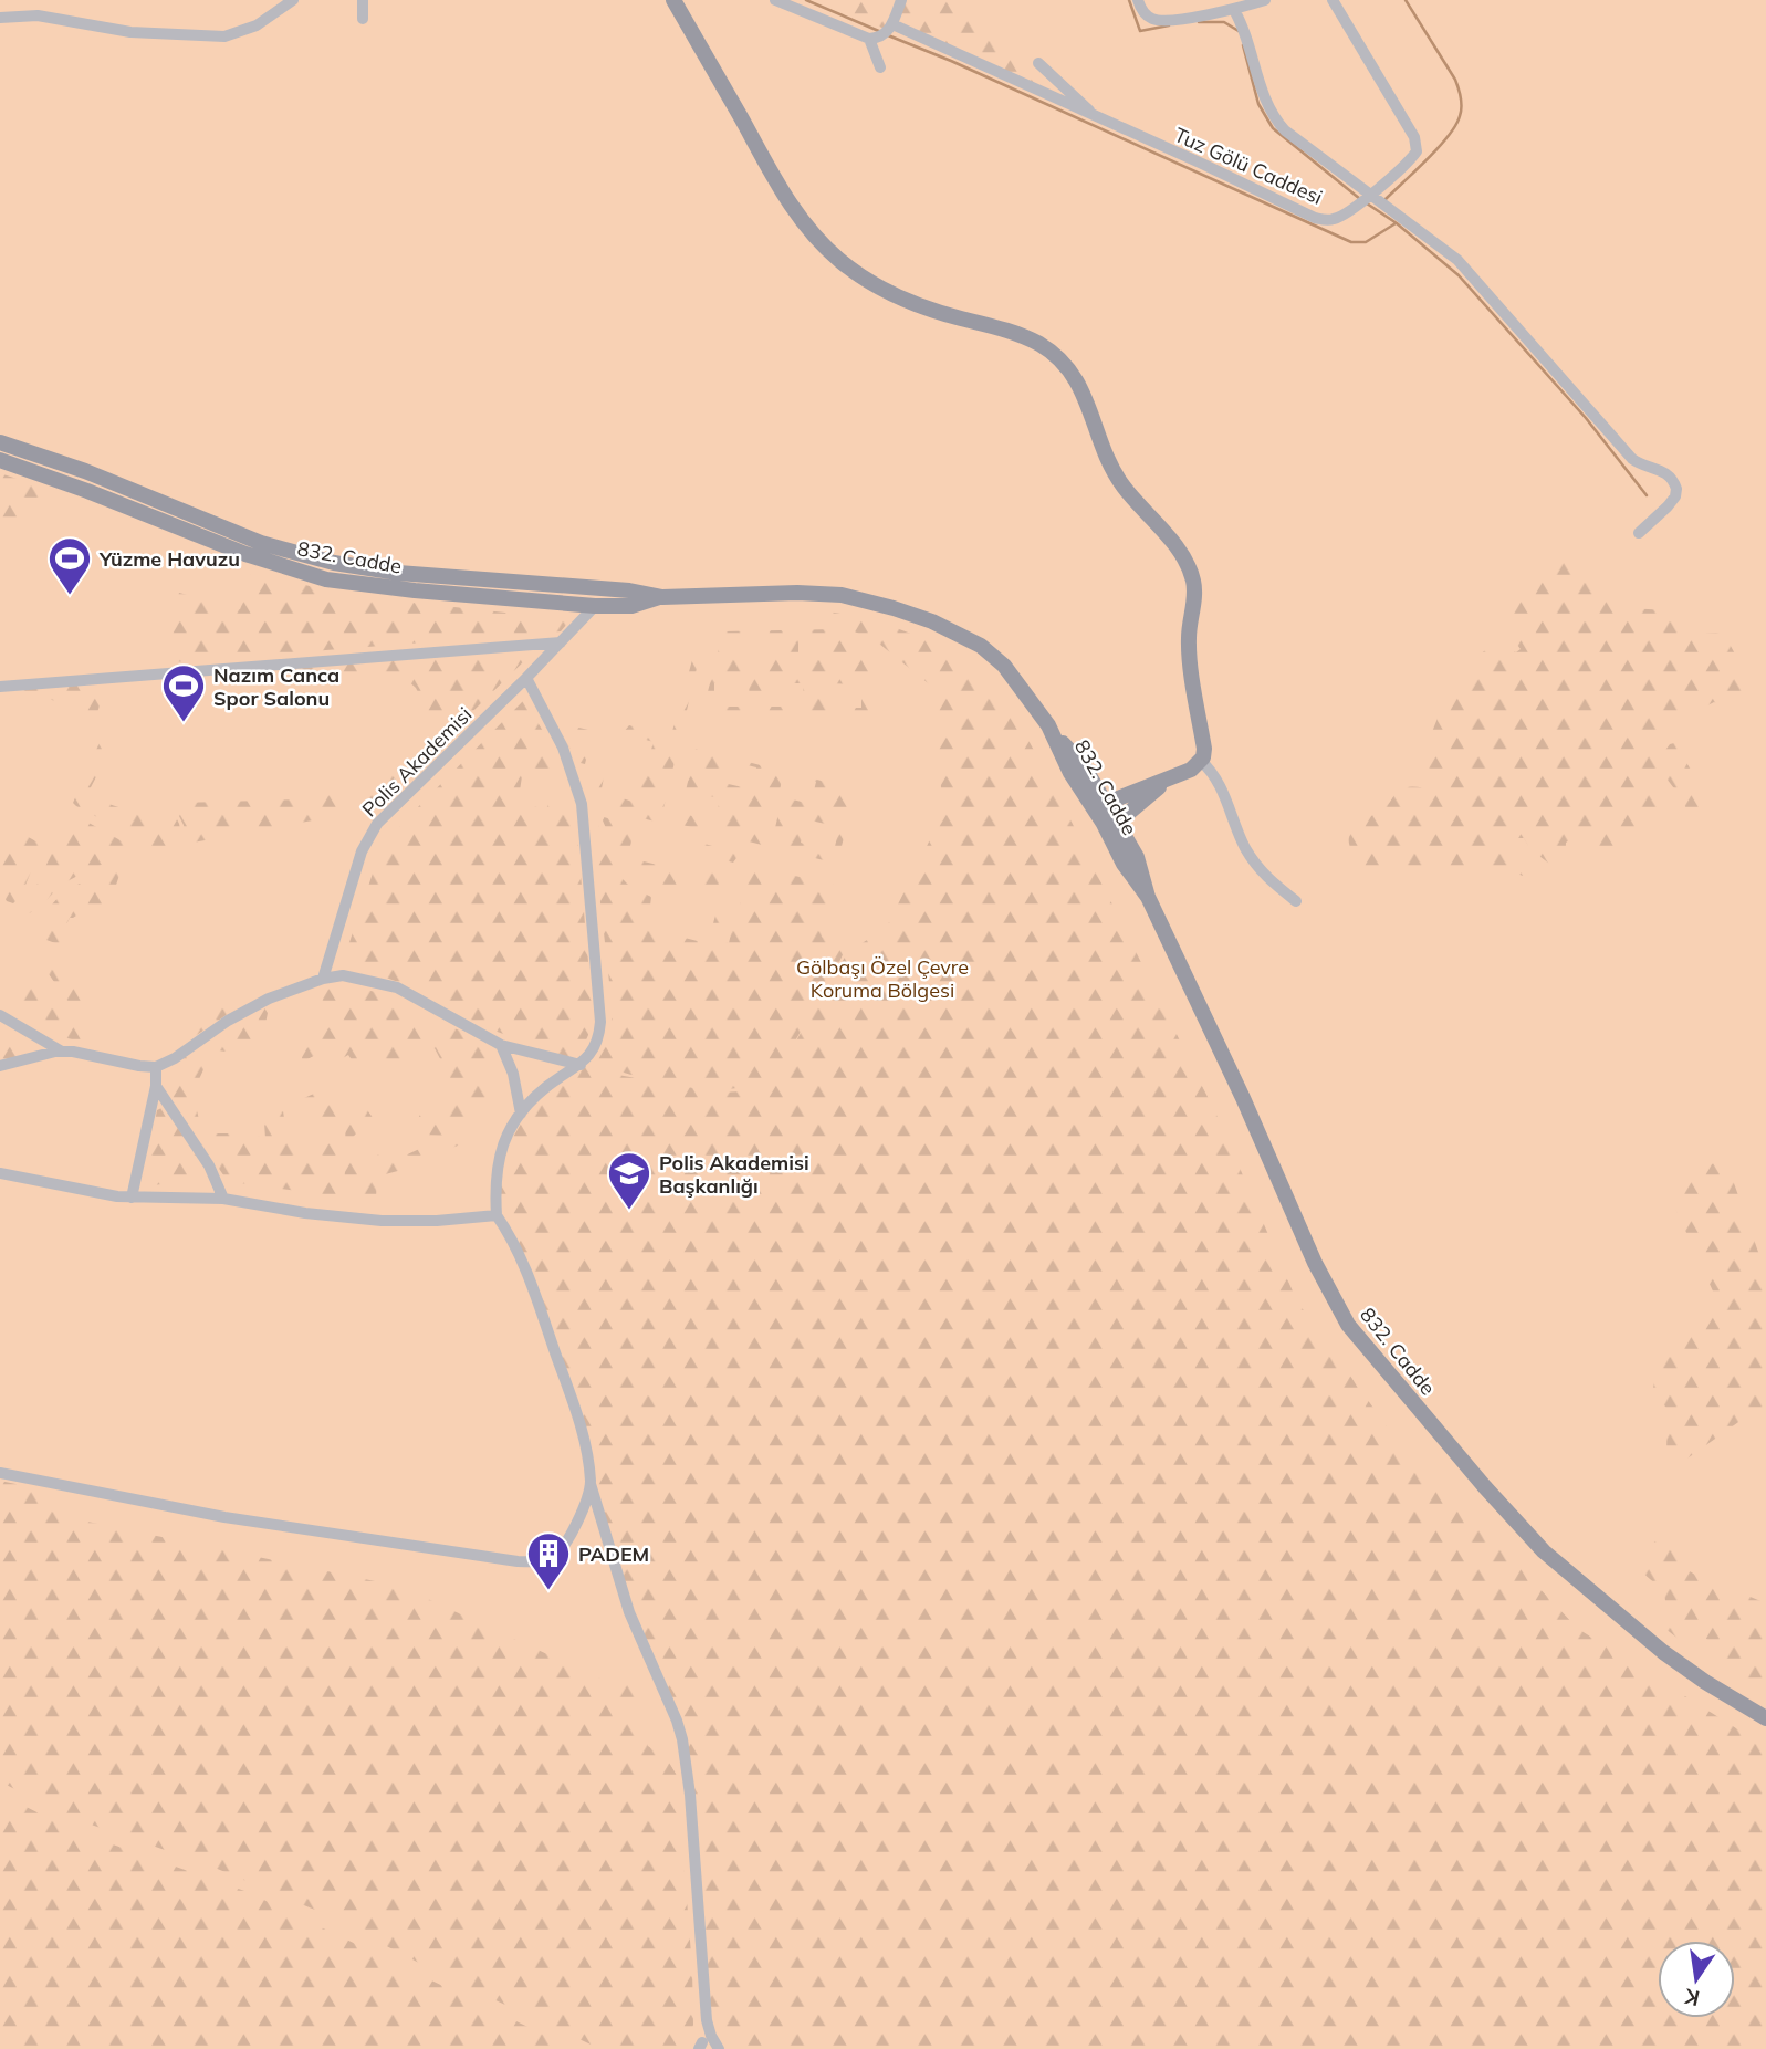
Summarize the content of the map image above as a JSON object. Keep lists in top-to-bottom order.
{
  "streets": {
    "street": ["Tuz Gölü Caddesi", "832. Cadde", "Polis Akademisi"]
  },
  "crossings": [
    ["832. Cadde", "Polis Akademisi"]
  ],
  "parks": ["Gölbaşı Özel Çevre Koruma Bölgesi"],
  "places": {
    "sports": ["Yüzme Havuzu", "Nazım Canca Spor Salonu"],
    "school or university": ["Polis Akademisi Başkanlığı"],
    "building": ["PADEM"]
  },
  "north": "bottom"
}
